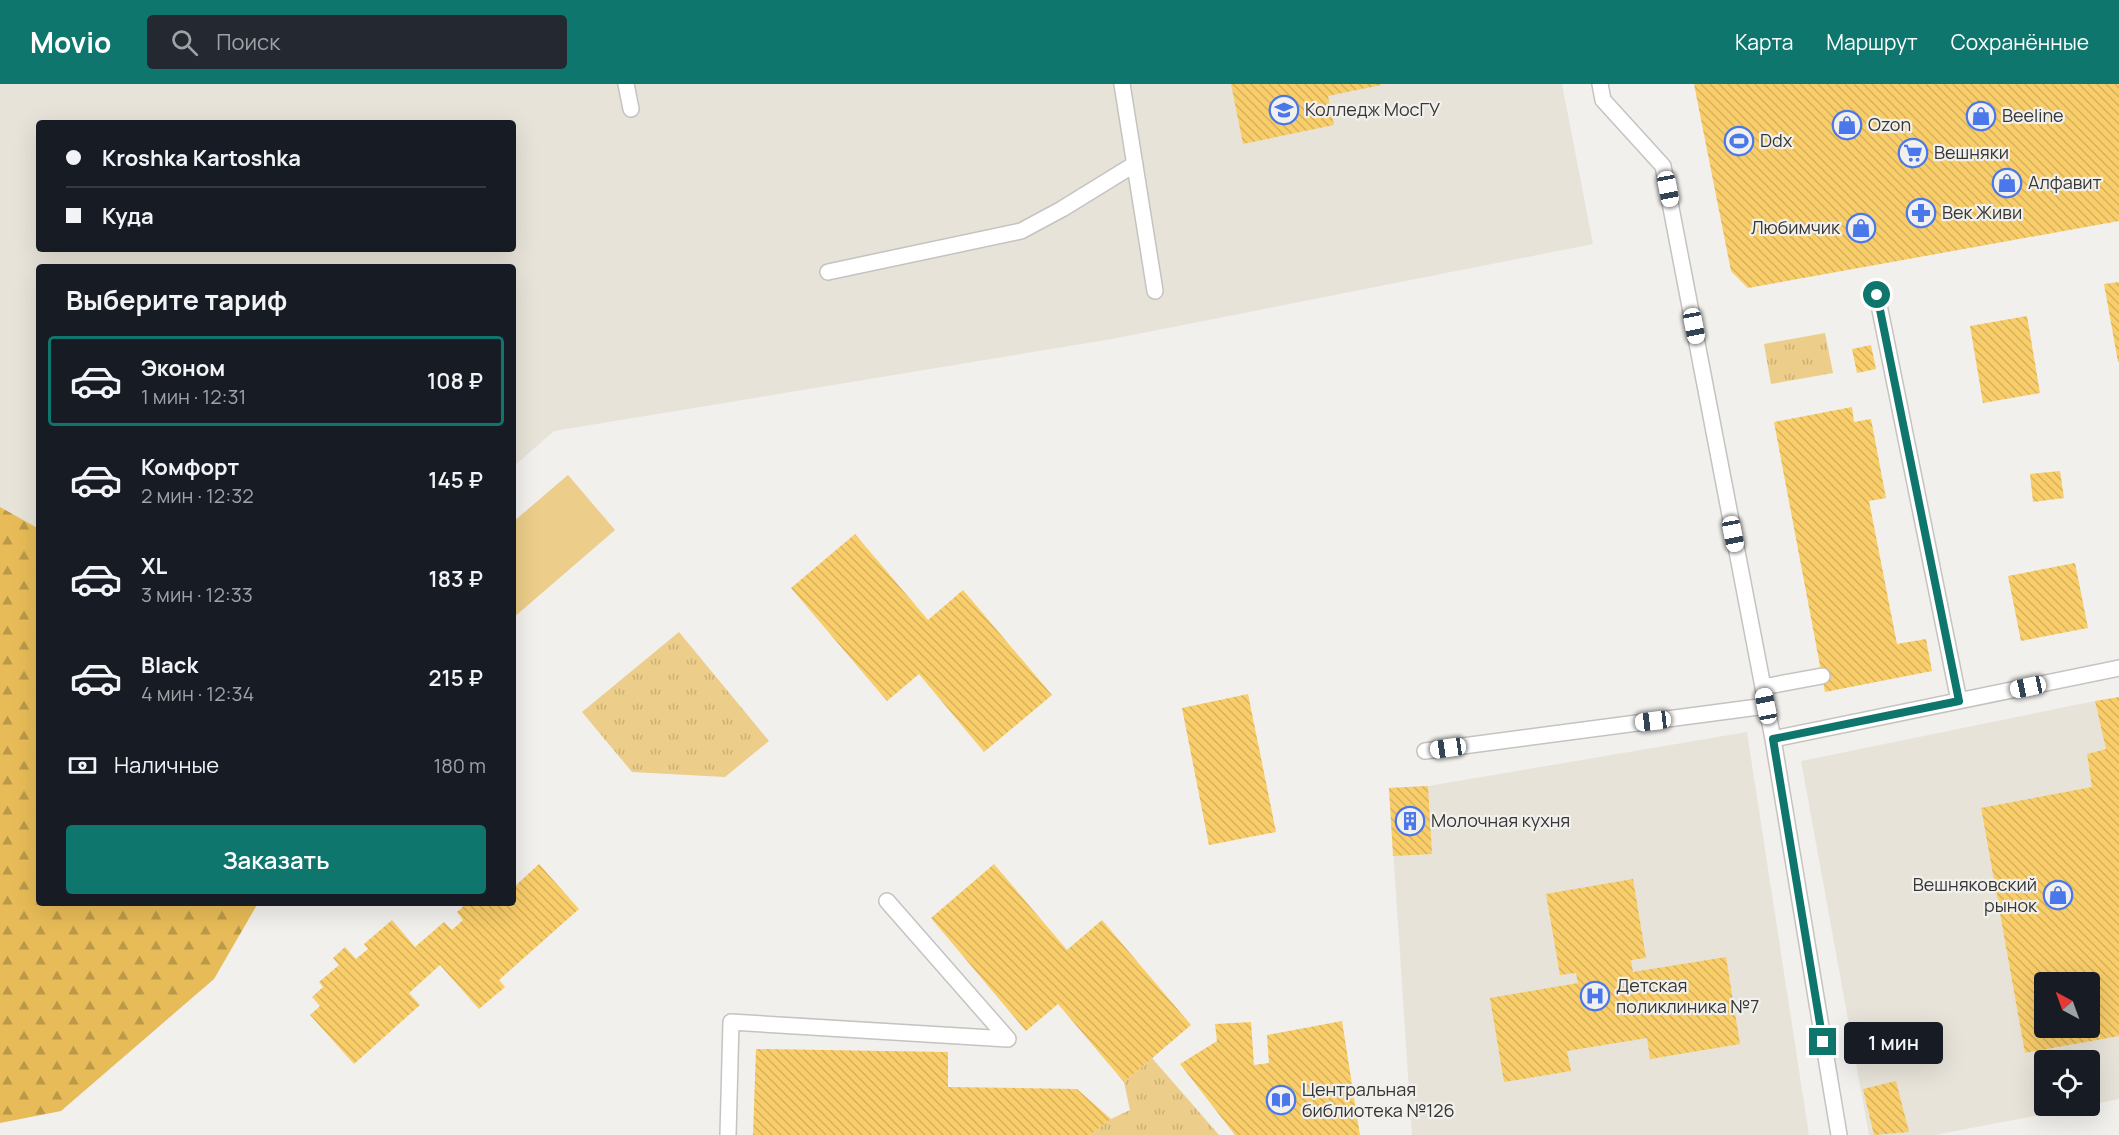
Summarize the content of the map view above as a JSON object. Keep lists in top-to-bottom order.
{
  "places": {
    "school or university": ["Колледж МосГУ"],
    "shop": [
      "Beeline",
      "Ozon",
      "Алфавит",
      "Любимчик",
      "Вешняковский рынок"
    ],
    "sports": ["Ddx"],
    "supermarket": ["Вешняки"],
    "pharmacy": ["Век Живи"],
    "building": ["Молочная кухня"],
    "hospital": ["Детская поликлиника №7"],
    "library": ["Центральная библиотека №126"]
  },
  "north": "top left",
  "page": {
    "header": "Movio",
    "search": "Поиск",
    "nav": ["Карта", "Маршрут", "Сохранённые"],
    "banner": ["Kroshka Kartoshka", "Куда"],
    "heading": "Выберите тариф",
    "list": [
      {
        "name": "Эконом",
        "note": "1 мин · 12:31",
        "value": "108 ₽"
      },
      {
        "name": "Комфорт",
        "note": "2 мин · 12:32",
        "value": "145 ₽"
      },
      {
        "name": "XL",
        "note": "3 мин · 12:33",
        "value": "183 ₽"
      },
      {
        "name": "Black",
        "note": "4 мин · 12:34",
        "value": "215 ₽"
      }
    ],
    "pay": ["Наличные", "180 m"],
    "buttons": "Заказать",
    "bubble": "1 мин"
  }
}
